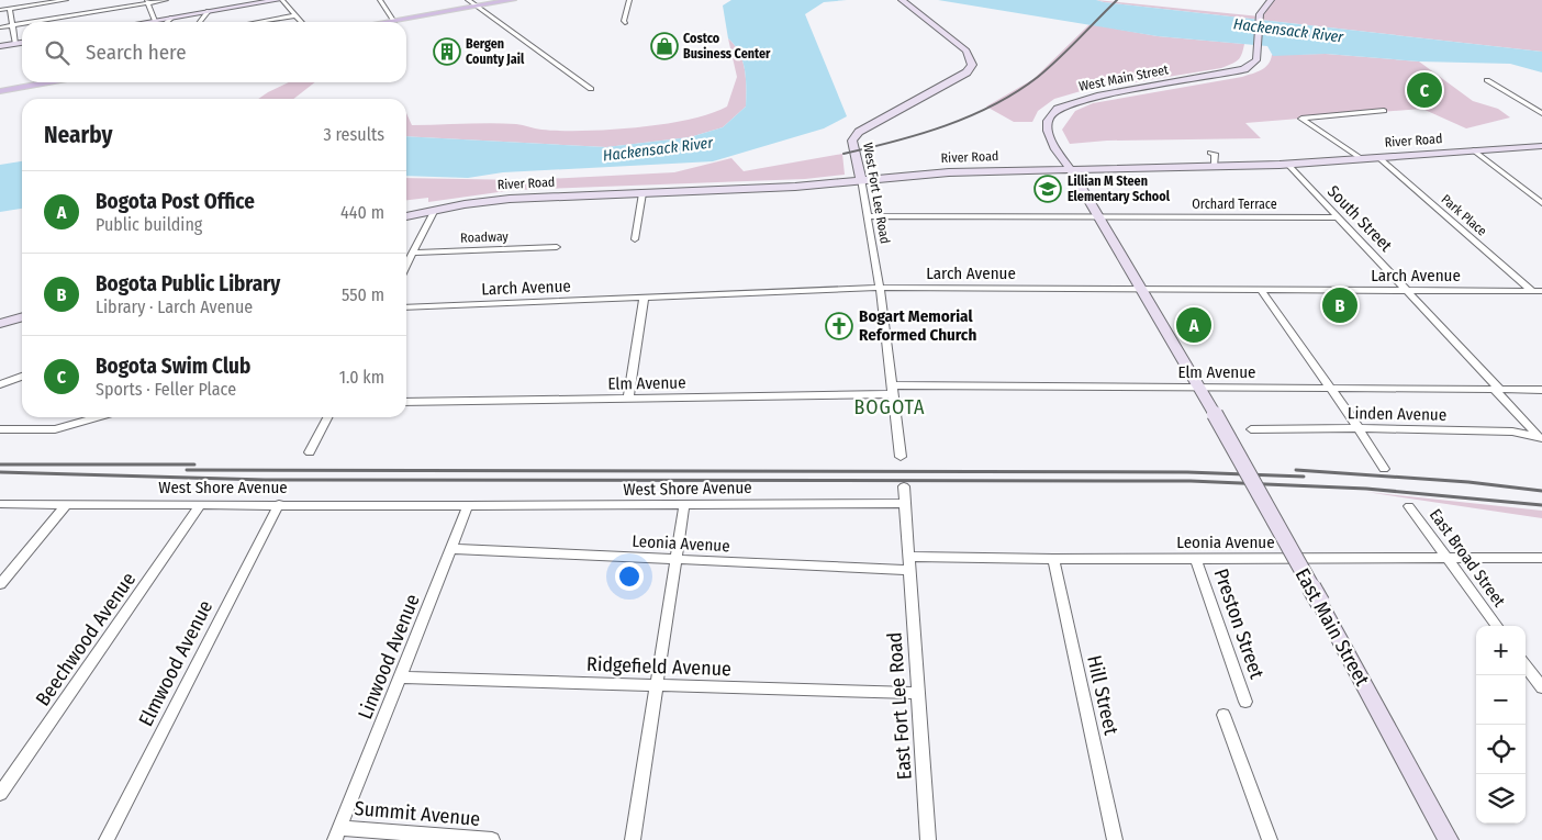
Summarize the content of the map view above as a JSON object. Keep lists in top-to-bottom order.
{
  "streets": {
    "main road": [
      "West Main Street",
      "River Road",
      "West Fort Lee Road",
      "East Main Street"
    ],
    "street": [
      "Orchard Terrace",
      "Park Place",
      "South Street",
      "Roadway",
      "Larch Avenue",
      "Elm Avenue",
      "Linden Avenue",
      "West Shore Avenue",
      "Leonia Avenue",
      "East Broad Street",
      "Preston Street",
      "Beechwood Avenue",
      "Linwood Avenue",
      "Elmwood Avenue",
      "Ridgefield Avenue",
      "Hill Street",
      "East Fort Lee Road",
      "Summit Avenue"
    ]
  },
  "crossings": [
    ["West Main Street", "River Road"],
    ["West Main Street", "Orchard Terrace"],
    ["West Main Street", "Larch Avenue"],
    ["West Main Street", "Elm Avenue"],
    ["West Main Street", "East Main Street"],
    ["River Road", "West Fort Lee Road"],
    ["River Road", "Park Place"],
    ["River Road", "South Street"],
    ["West Fort Lee Road", "Orchard Terrace"],
    ["West Fort Lee Road", "Larch Avenue"],
    ["West Fort Lee Road", "Elm Avenue"],
    ["Orchard Terrace", "South Street"],
    ["Park Place", "Larch Avenue"],
    ["South Street", "Larch Avenue"],
    ["South Street", "Elm Avenue"],
    ["South Street", "Linden Avenue"],
    ["West Shore Avenue", "Beechwood Avenue"],
    ["West Shore Avenue", "Linwood Avenue"],
    ["West Shore Avenue", "Elmwood Avenue"],
    ["West Shore Avenue", "East Fort Lee Road"],
    ["Leonia Avenue", "East Broad Street"],
    ["Leonia Avenue", "Preston Street"],
    ["Leonia Avenue", "Linwood Avenue"],
    ["Leonia Avenue", "Hill Street"],
    ["Leonia Avenue", "East Fort Lee Road"],
    ["Linwood Avenue", "Ridgefield Avenue"],
    ["Linwood Avenue", "Summit Avenue"],
    ["Ridgefield Avenue", "East Fort Lee Road"]
  ],
  "districts": ["BOGOTA"],
  "water": ["Hackensack River"],
  "places": {
    "shop": ["Costco Business Center"],
    "building": ["Bergen County Jail"],
    "school or university": ["Lillian M Steen Elementary School"],
    "church": ["Bogart Memorial Reformed Church"]
  },
  "page": {
    "search": "Search here",
    "pins": ["C", "B", "A"],
    "heading": ["Nearby", "3 results"],
    "list": [
      {
        "mark": "A",
        "name": "Bogota Post Office",
        "note": "Public building",
        "value": "440 m"
      },
      {
        "mark": "B",
        "name": "Bogota Public Library",
        "note": "Library · Larch Avenue",
        "value": "550 m"
      },
      {
        "mark": "C",
        "name": "Bogota Swim Club",
        "note": "Sports · Feller Place",
        "value": "1.0 km"
      }
    ],
    "map_buttons": ["+", "−"]
  }
}
